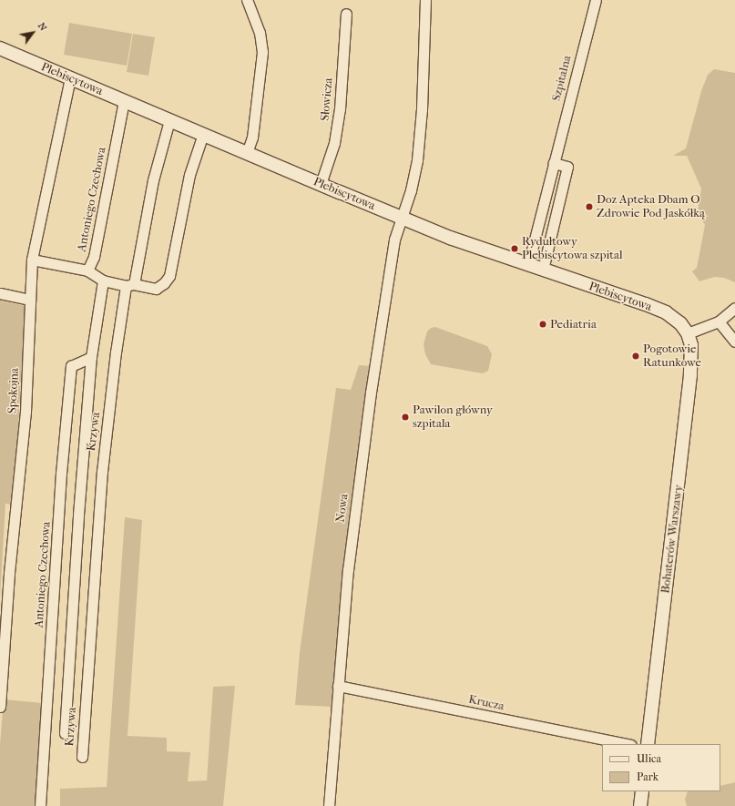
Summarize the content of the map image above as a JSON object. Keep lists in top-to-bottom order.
{
  "streets": {
    "street": [
      "Szpitalna",
      "Plebiscytowa",
      "Słowicza",
      "Antoniego Czechowa",
      "Spokojna",
      "Krzywa",
      "Nowa",
      "Bohaterów Warszawy",
      "Krucza"
    ]
  },
  "crossings": [
    ["Szpitalna", "Plebiscytowa"],
    ["Plebiscytowa", "Słowicza"],
    ["Plebiscytowa", "Antoniego Czechowa"],
    ["Plebiscytowa", "Spokojna"],
    ["Plebiscytowa", "Krzywa"],
    ["Plebiscytowa", "Nowa"],
    ["Plebiscytowa", "Bohaterów Warszawy"],
    ["Antoniego Czechowa", "Krzywa"],
    ["Nowa", "Krucza"]
  ],
  "places": [
    "Doz Apteka Dbam O Zdrowie Pod Jaskółką",
    "Rydułtowy Plebiscytowa szpital",
    "Pediatria",
    "Pogotowie Ratunkowe",
    "Pawilon główny szpitala"
  ],
  "legend": ["Ulica", "Park"],
  "north": "top right"
}
